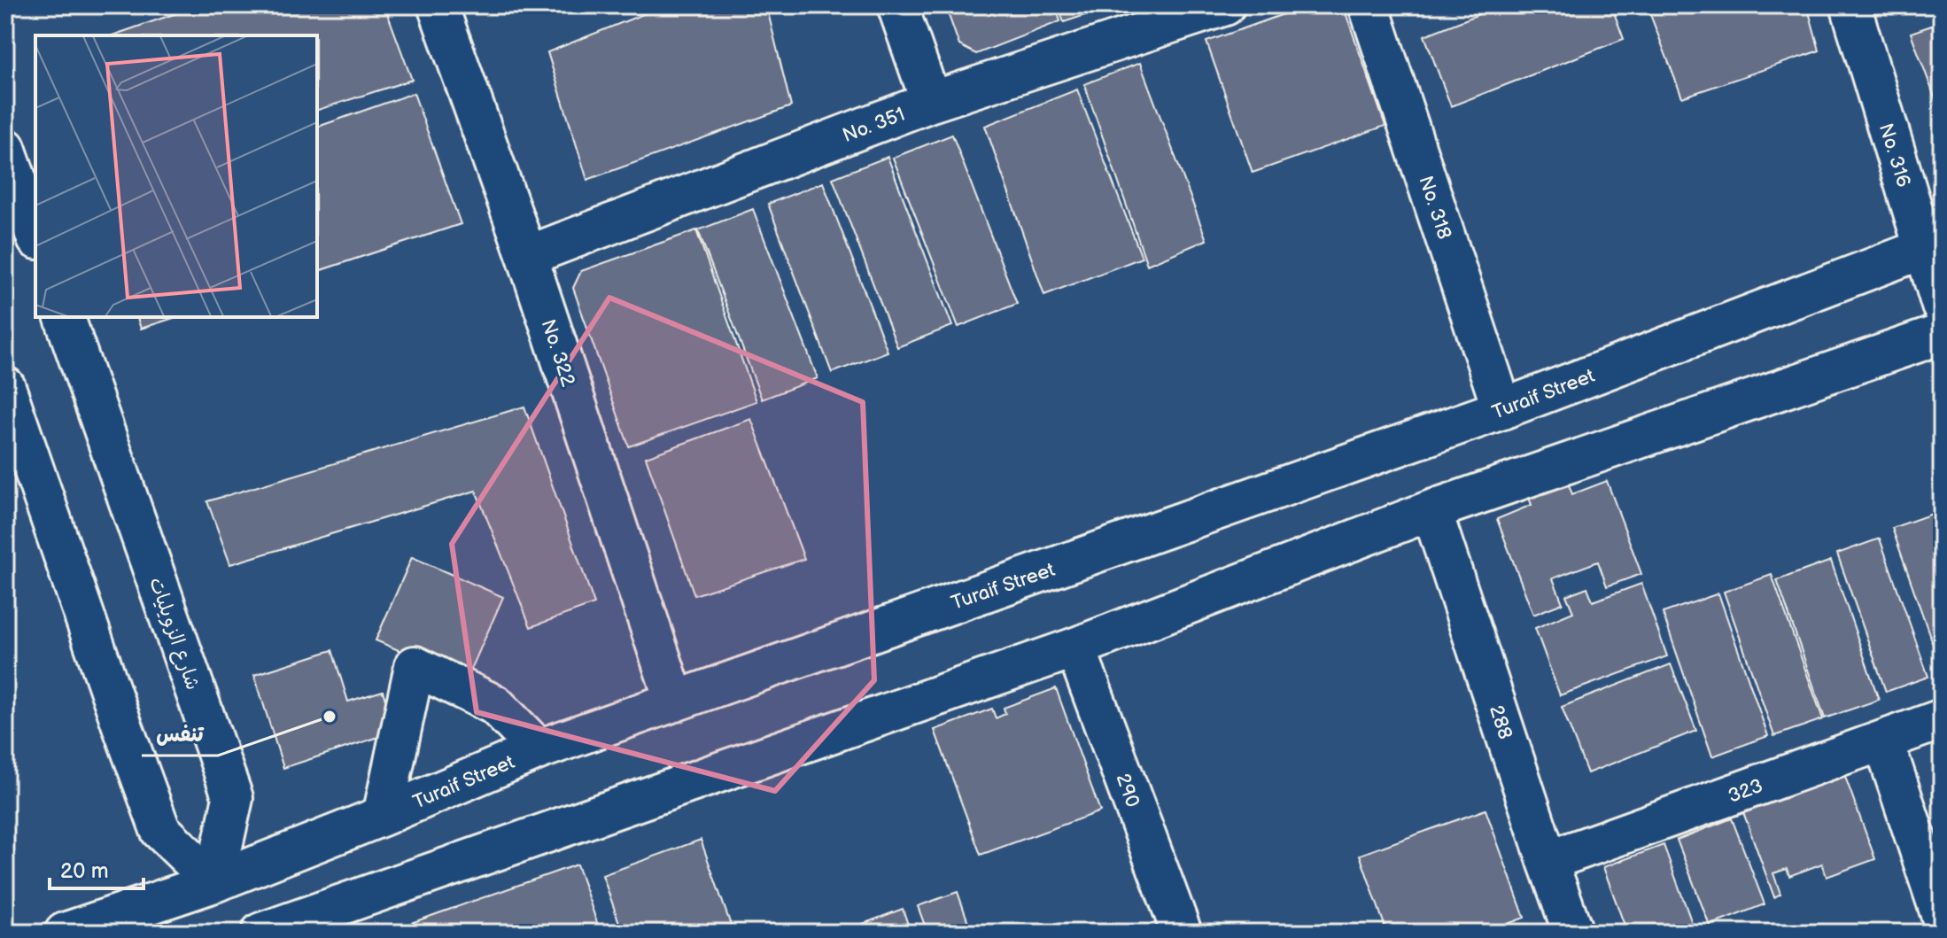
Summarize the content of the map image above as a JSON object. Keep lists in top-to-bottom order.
{
  "streets": {
    "street": [
      "No. 351",
      "No. 316",
      "No. 318",
      "No. 322",
      "Turaif Street",
      "شارع الزويليات",
      "288",
      "290",
      "323"
    ]
  },
  "crossings": [
    ["No. 351", "No. 322"],
    ["No. 316", "Turaif Street"],
    ["No. 318", "Turaif Street"],
    ["No. 322", "Turaif Street"],
    ["Turaif Street", "شارع الزويليات"],
    ["288", "323"]
  ],
  "places": ["تنفس"],
  "scale_bar": "20 m"
}
